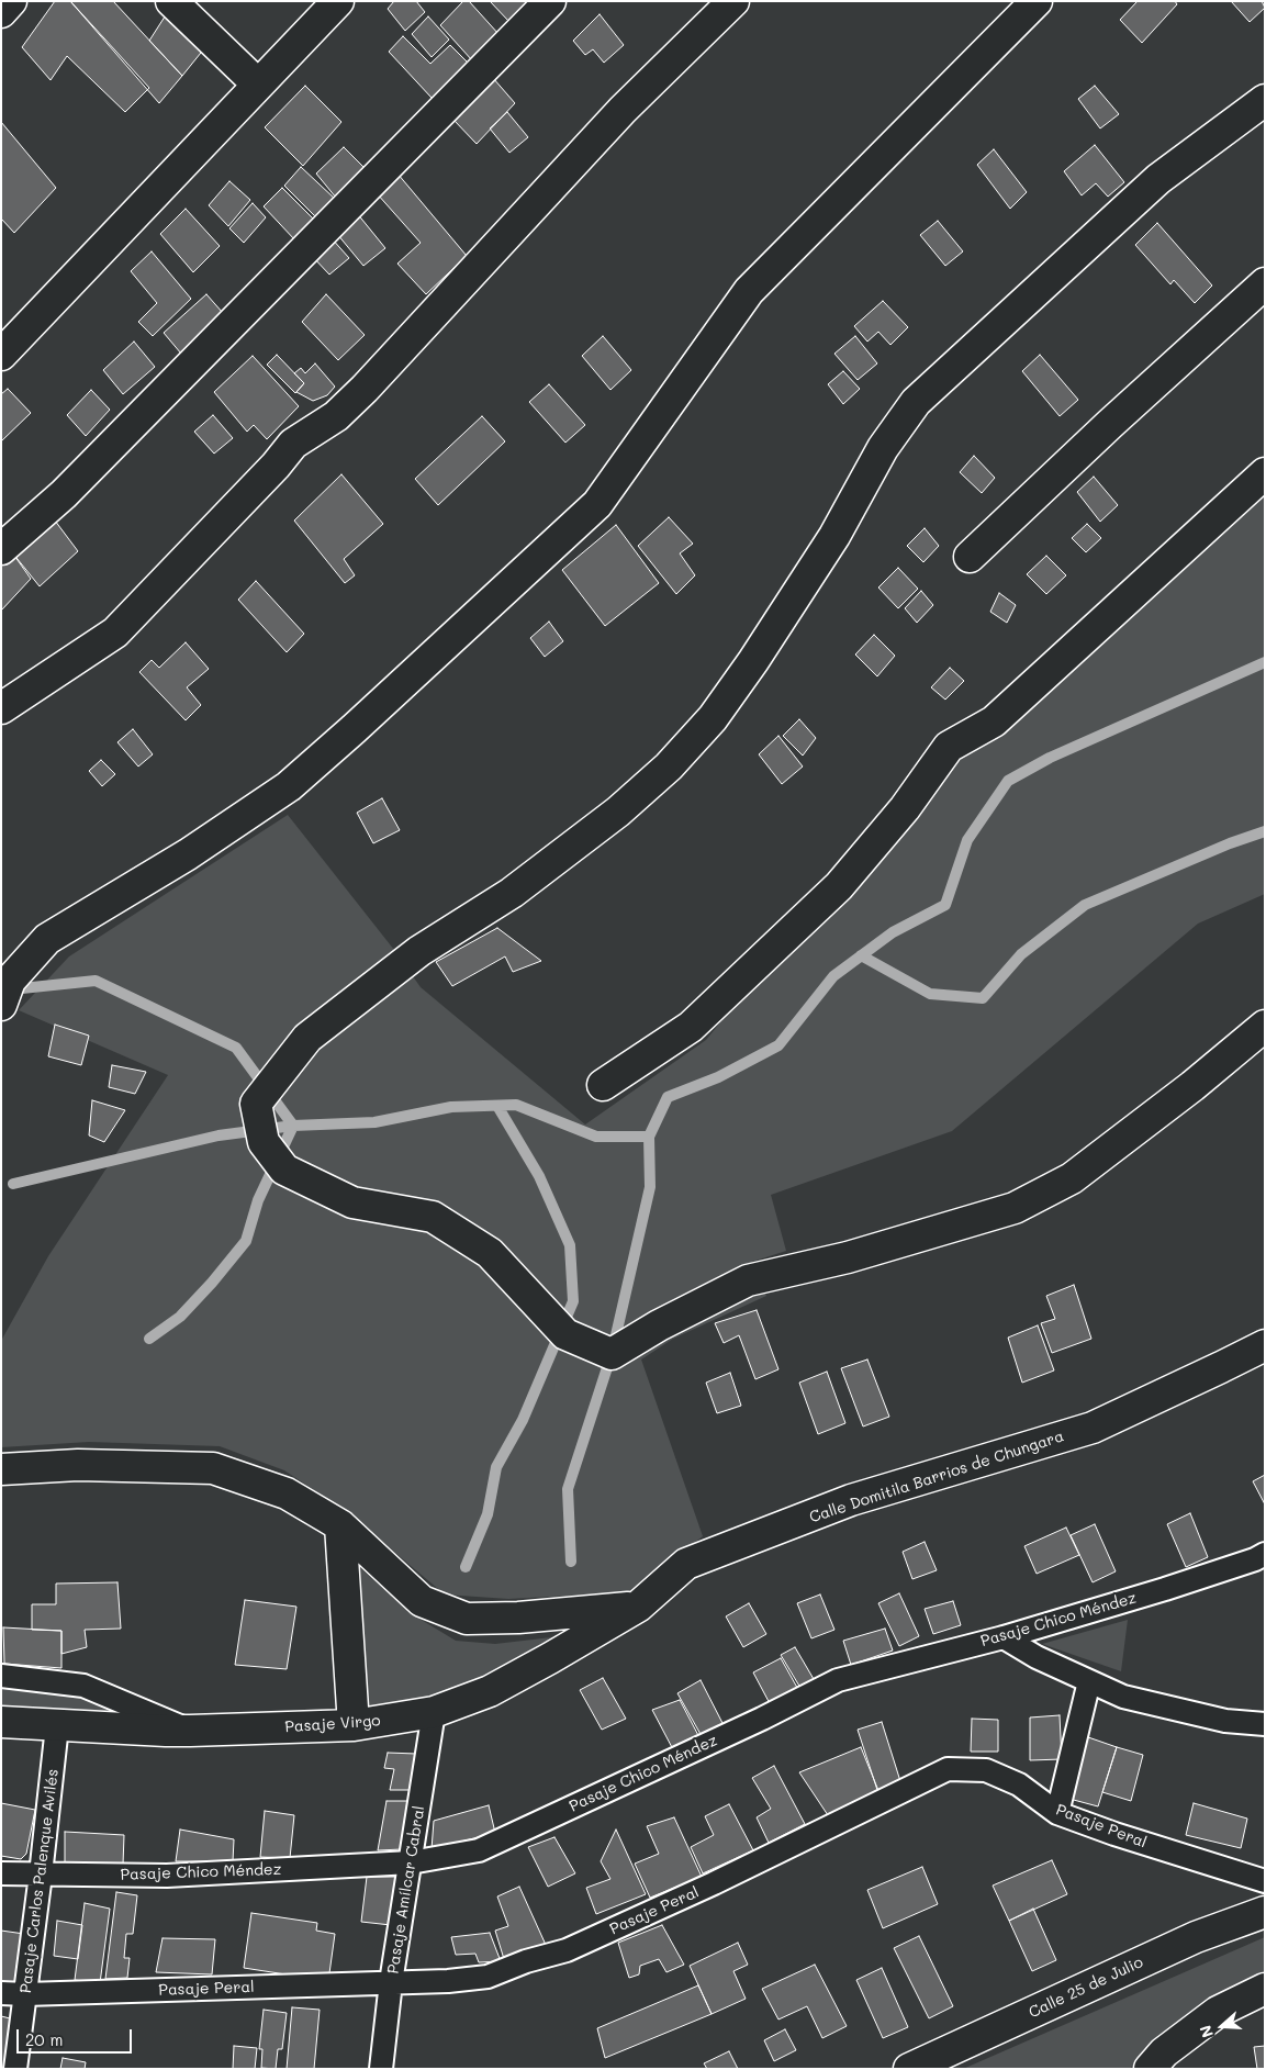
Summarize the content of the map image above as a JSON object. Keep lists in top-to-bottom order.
{
  "streets": {
    "street": ["Calle Domitila Barrios de Chungara", "Pasaje Virgo", "Calle 25 de Julio"],
    "lane": [
      "Pasaje Chico Méndez",
      "Pasaje Peral",
      "Pasaje Carlos Palenque Avilés",
      "Pasaje Amílcar Cabral"
    ]
  },
  "crossings": [
    ["Calle Domitila Barrios de Chungara", "Pasaje Virgo"],
    ["Pasaje Chico Méndez", "Pasaje Carlos Palenque Avilés"],
    ["Pasaje Chico Méndez", "Pasaje Amílcar Cabral"],
    ["Pasaje Virgo", "Pasaje Carlos Palenque Avilés"],
    ["Pasaje Virgo", "Pasaje Amílcar Cabral"],
    ["Pasaje Peral", "Pasaje Carlos Palenque Avilés"],
    ["Pasaje Peral", "Pasaje Amílcar Cabral"]
  ],
  "scale_bar": "20 m",
  "north": "left"
}
